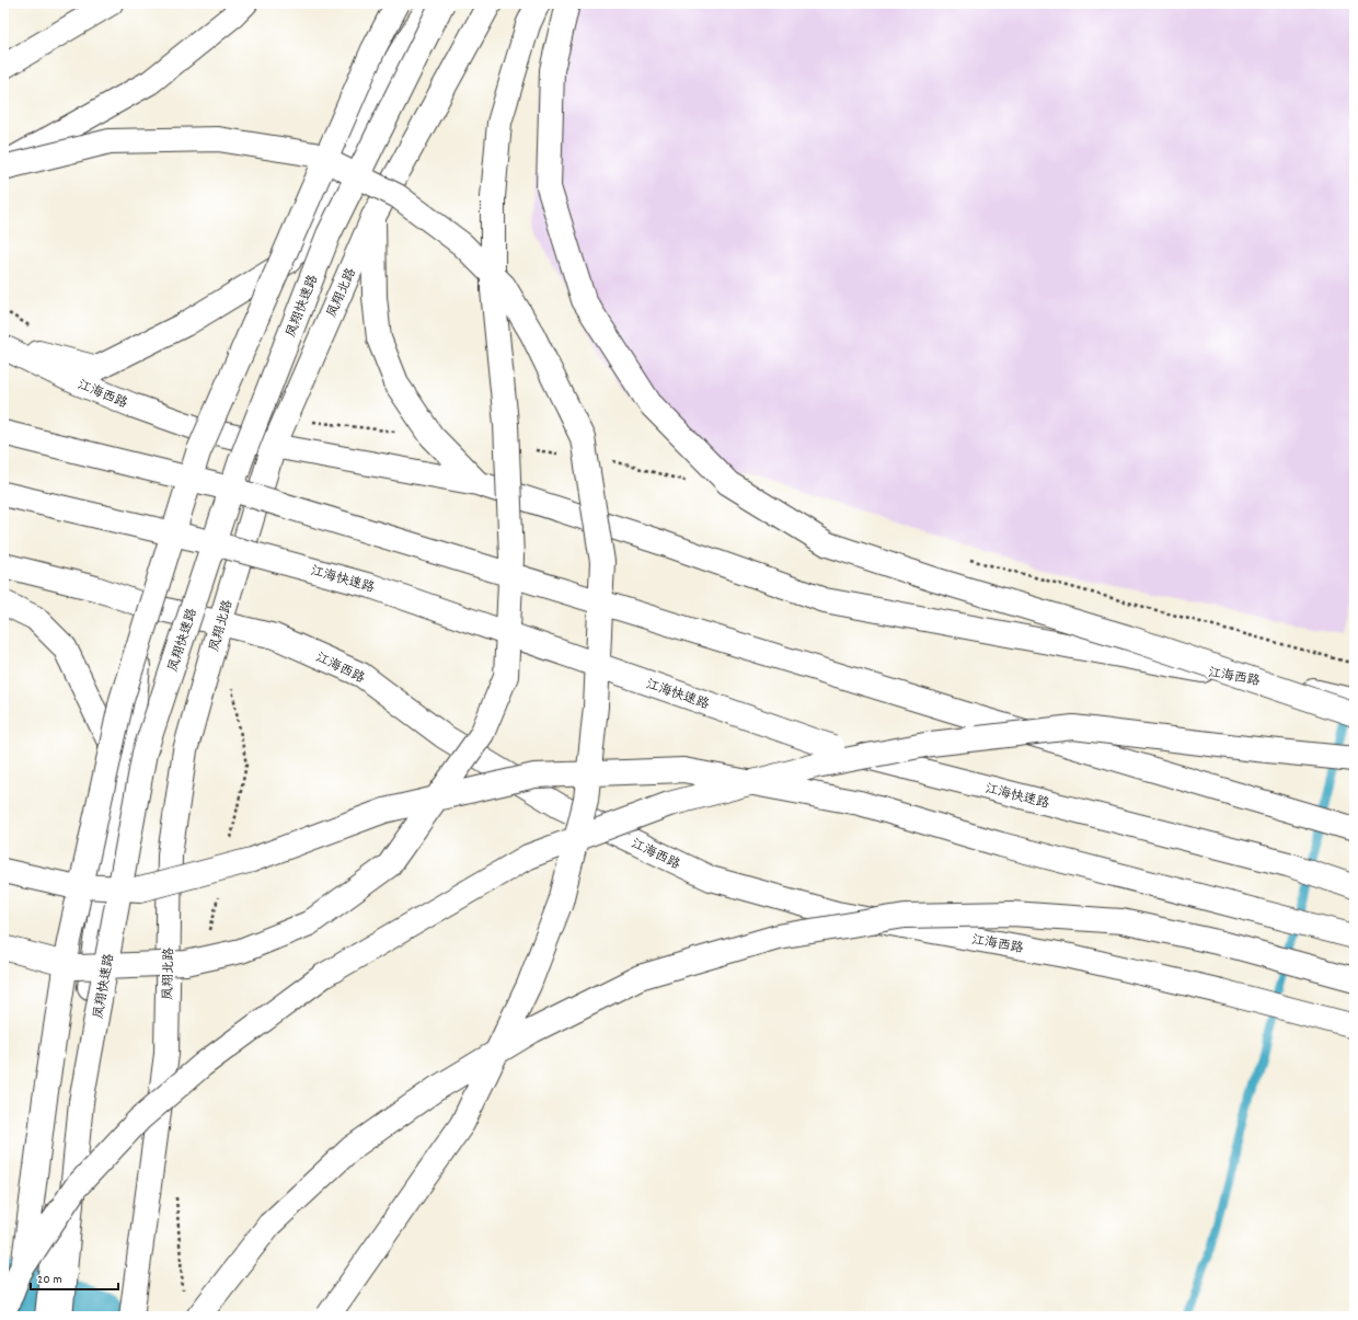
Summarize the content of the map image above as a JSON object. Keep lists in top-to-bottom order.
{
  "streets": {
    "main road": [
      "凤翔北路",
      "凤翔快速路",
      "江海西路",
      "江海快速路"
    ]
  },
  "crossings": [
    ["凤翔北路", "江海西路"]
  ],
  "scale_bar": "20 m"
}
